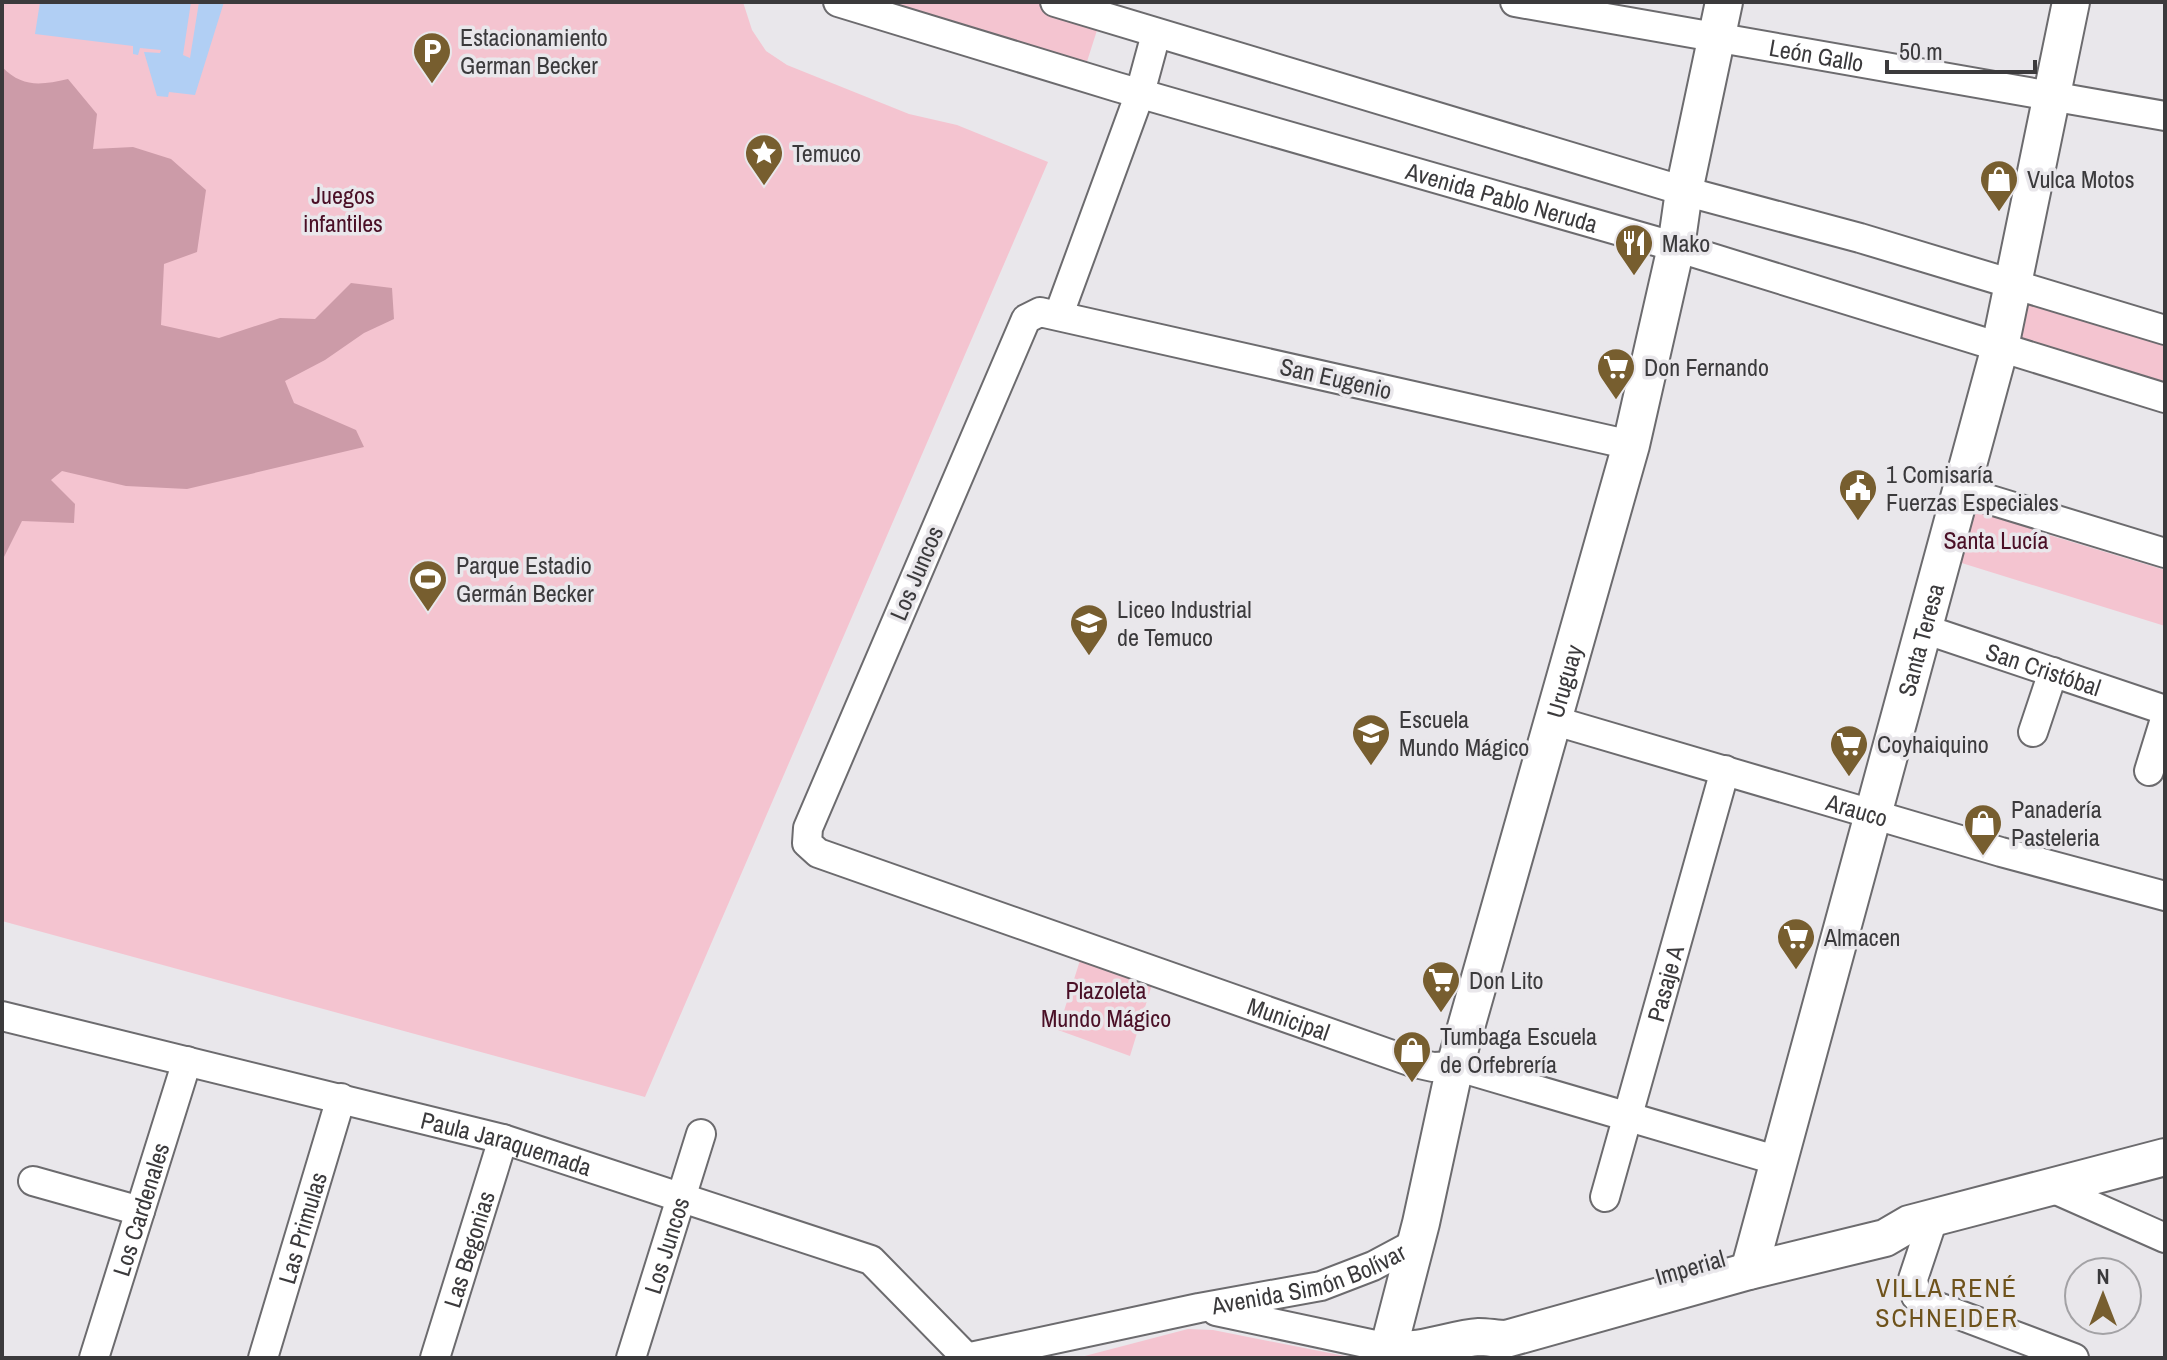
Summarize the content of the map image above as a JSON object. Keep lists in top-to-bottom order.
{
  "streets": {
    "main road": ["Santa Teresa", "Uruguay", "Imperial"],
    "street": [
      "León Gallo",
      "Avenida Pablo Neruda",
      "San Eugenio",
      "Los Juncos",
      "San Cristóbal",
      "Arauco",
      "Pasaje A",
      "Municipal",
      "Paula Jaraquemada",
      "Los Cardenales",
      "Las Primulas",
      "Las Begonias",
      "Avenida Simón Bolívar"
    ]
  },
  "crossings": [
    ["León Gallo", "Santa Teresa"],
    ["León Gallo", "Uruguay"],
    ["Avenida Pablo Neruda", "Los Juncos"],
    ["Avenida Pablo Neruda", "Santa Teresa"],
    ["Avenida Pablo Neruda", "Uruguay"],
    ["San Eugenio", "Los Juncos"],
    ["San Eugenio", "Uruguay"],
    ["Los Juncos", "Municipal"],
    ["Los Juncos", "Paula Jaraquemada"],
    ["Santa Teresa", "San Cristóbal"],
    ["Santa Teresa", "Arauco"],
    ["Santa Teresa", "Municipal"],
    ["Santa Teresa", "Imperial"],
    ["Uruguay", "Arauco"],
    ["Uruguay", "Municipal"],
    ["Uruguay", "Imperial"],
    ["Uruguay", "Avenida Simón Bolívar"],
    ["Arauco", "Pasaje A"],
    ["Pasaje A", "Municipal"],
    ["Paula Jaraquemada", "Los Cardenales"],
    ["Paula Jaraquemada", "Las Primulas"],
    ["Paula Jaraquemada", "Las Begonias"],
    ["Paula Jaraquemada", "Avenida Simón Bolívar"],
    ["Imperial", "Avenida Simón Bolívar"]
  ],
  "districts": ["VILLA RENÉ SCHNEIDER"],
  "parks": ["Juegos infantiles", "Santa Lucía", "Plazoleta Mundo Mágico"],
  "places": {
    "parking": ["Estacionamiento German Becker"],
    "place": ["Temuco"],
    "shop": ["Vulca Motos", "Panadería Pasteleria", "Tumbaga Escuela de Orfebrería"],
    "restaurant": ["Mako"],
    "supermarket": [
      "Don Fernando",
      "Coyhaiquino",
      "Almacen",
      "Don Lito"
    ],
    "public building": ["1 Comisaría Fuerzas Especiales"],
    "sports": ["Parque Estadio Germán Becker"],
    "school or university": ["Liceo Industrial de Temuco", "Escuela Mundo Mágico"]
  },
  "scale_bar": "50 m",
  "north": "top"
}
